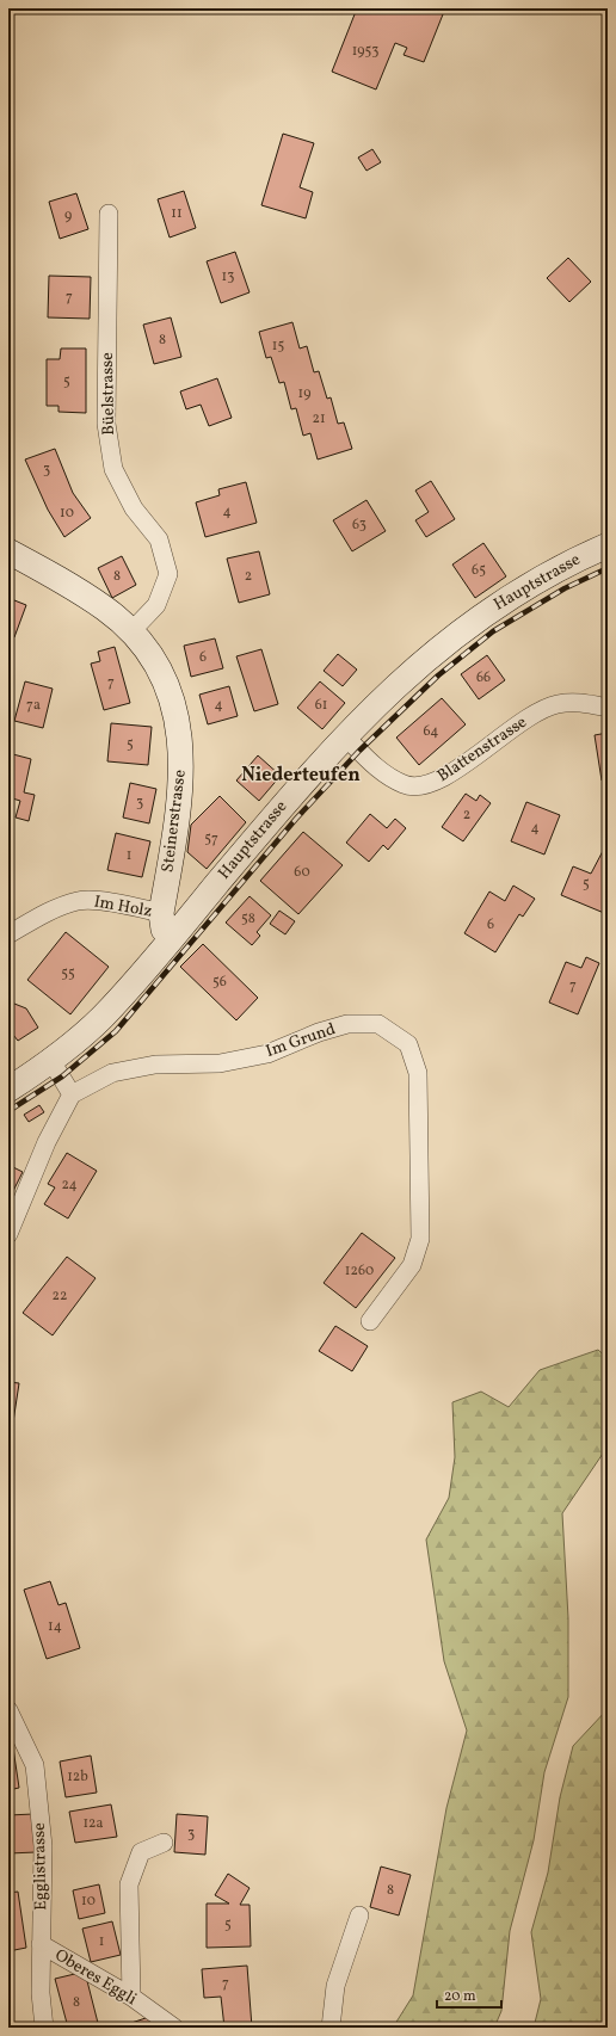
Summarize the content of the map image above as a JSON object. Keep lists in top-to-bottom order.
{
  "streets": {
    "street": [
      "Büelstrasse",
      "Hauptstrasse",
      "Blattenstrasse",
      "Steinerstrasse",
      "Im Holz",
      "Im Grund",
      "Egglistrasse",
      "Oberes Eggli"
    ]
  },
  "crossings": [
    ["Büelstrasse", "Steinerstrasse"],
    ["Hauptstrasse", "Blattenstrasse"],
    ["Hauptstrasse", "Steinerstrasse"],
    ["Steinerstrasse", "Im Holz"],
    ["Egglistrasse", "Oberes Eggli"]
  ],
  "districts": ["Niederteufen"],
  "house_numbers": [
    "1953",
    "11",
    "9",
    "13",
    "7",
    "8",
    "15",
    "5",
    "19",
    "21",
    "3",
    "4",
    "10",
    "63",
    "65",
    "8",
    "2",
    "6",
    "66",
    "7",
    "7a",
    "4",
    "61",
    "64",
    "5",
    "3",
    "2",
    "4",
    "57",
    "1",
    "60",
    "5",
    "58",
    "6",
    "55",
    "56",
    "7",
    "24",
    "1260",
    "22",
    "14",
    "12b",
    "12a",
    "3",
    "8",
    "10",
    "5",
    "1",
    "7",
    "8"
  ],
  "scale_bar": "20 m"
}
